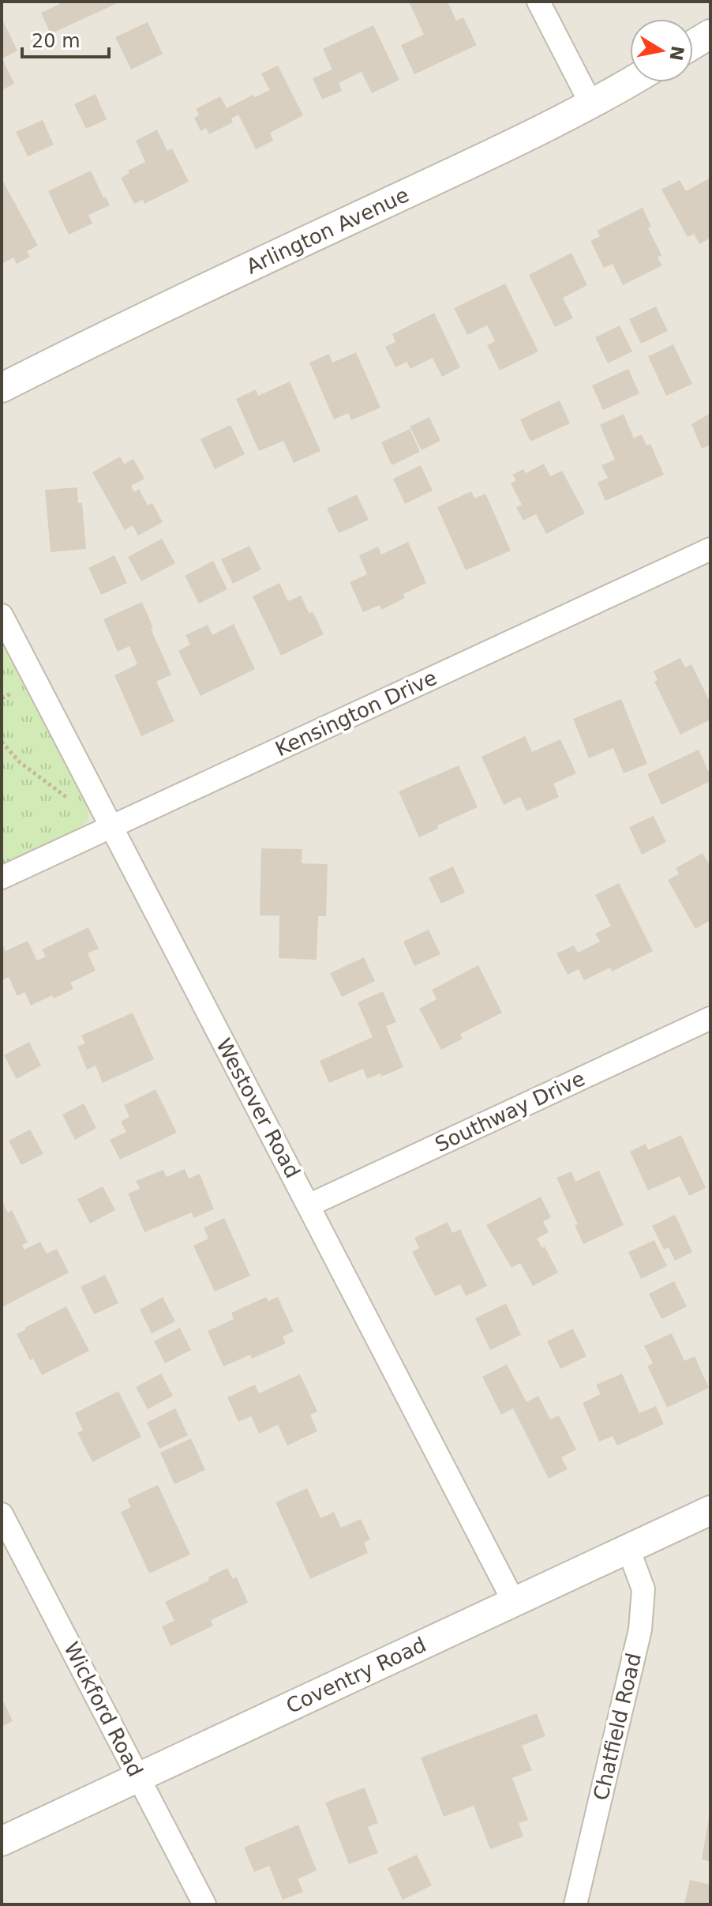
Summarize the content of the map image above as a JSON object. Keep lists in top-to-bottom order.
{
  "streets": {
    "street": [
      "Arlington Avenue",
      "Kensington Drive",
      "Westover Road",
      "Southway Drive",
      "Coventry Road",
      "Wickford Road",
      "Chatfield Road"
    ]
  },
  "crossings": [
    ["Kensington Drive", "Westover Road"],
    ["Westover Road", "Southway Drive"],
    ["Westover Road", "Coventry Road"],
    ["Coventry Road", "Wickford Road"],
    ["Coventry Road", "Chatfield Road"]
  ],
  "scale_bar": "20 m",
  "north": "right"
}
